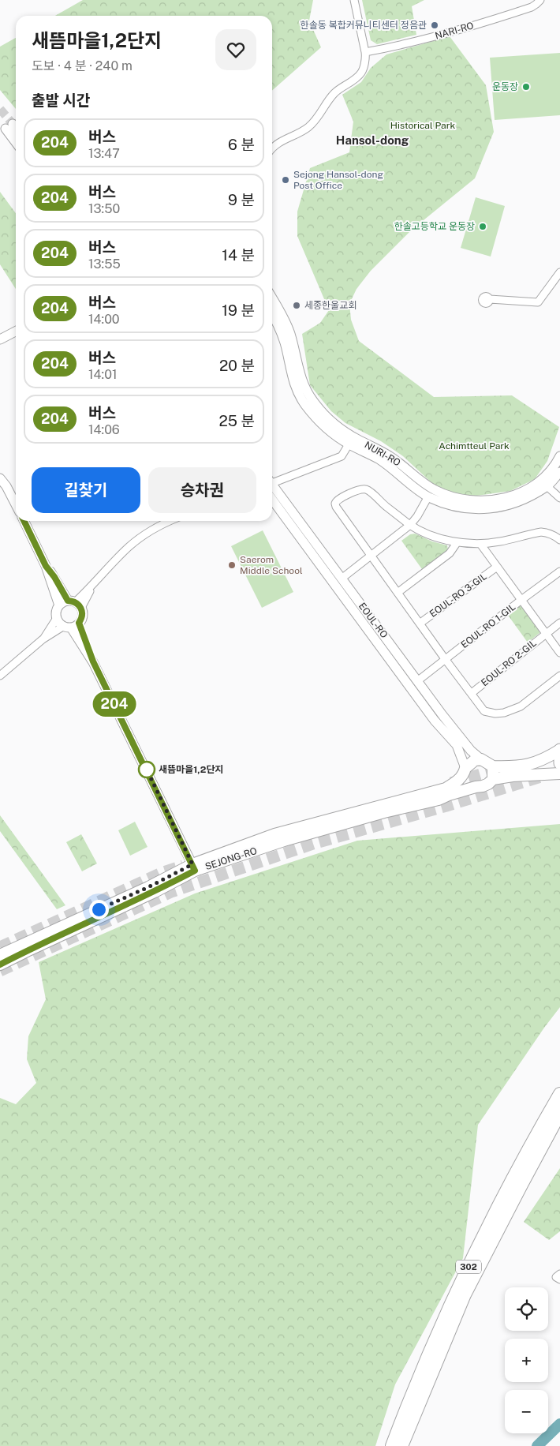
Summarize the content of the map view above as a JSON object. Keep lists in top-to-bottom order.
{
  "streets": {
    "highway": ["302"],
    "main road": ["SEJONG-RO"],
    "street": [
      "NARI-RO",
      "NURI-RO",
      "EOUL-RO 3-GIL",
      "EOUL-RO",
      "EOUL-RO 1-GIL",
      "EOUL-RO 2-GIL"
    ]
  },
  "crossings": [
    ["EOUL-RO 3-GIL", "EOUL-RO 1-GIL"],
    ["EOUL-RO 3-GIL", "EOUL-RO 2-GIL"],
    ["EOUL-RO", "EOUL-RO 1-GIL"],
    ["EOUL-RO", "SEJONG-RO"],
    ["EOUL-RO 1-GIL", "EOUL-RO 2-GIL"]
  ],
  "districts": ["Hansol-dong"],
  "parks": ["Historical Park", "Achimtteul Park"],
  "places": [
    "한솔동 복합커뮤니티센터 정음관",
    "운동장",
    "Sejong Hansol-dong Post Office",
    "한솔고등학교 운동장",
    "세종한울교회",
    "Saerom Middle School",
    "새뜸마을1,2단지"
  ],
  "lines": ["bus line 204"],
  "page": {
    "on_map": "204",
    "heading": [
      ["새뜸마을1,2단지", "도보 · 4 분 · 240 m"],
      "출발 시간"
    ],
    "list": [
      {
        "mark": "204",
        "name": "버스",
        "note": "13:47",
        "value": "6 분"
      },
      {
        "mark": "204",
        "name": "버스",
        "note": "13:50",
        "value": "9 분"
      },
      {
        "mark": "204",
        "name": "버스",
        "note": "13:55",
        "value": "14 분"
      },
      {
        "mark": "204",
        "name": "버스",
        "note": "14:00",
        "value": "19 분"
      },
      {
        "mark": "204",
        "name": "버스",
        "note": "14:01",
        "value": "20 분"
      },
      {
        "mark": "204",
        "name": "버스",
        "note": "14:06",
        "value": "25 분"
      }
    ],
    "buttons": ["길찾기", "승차권"],
    "map_buttons": ["+", "−"]
  }
}
